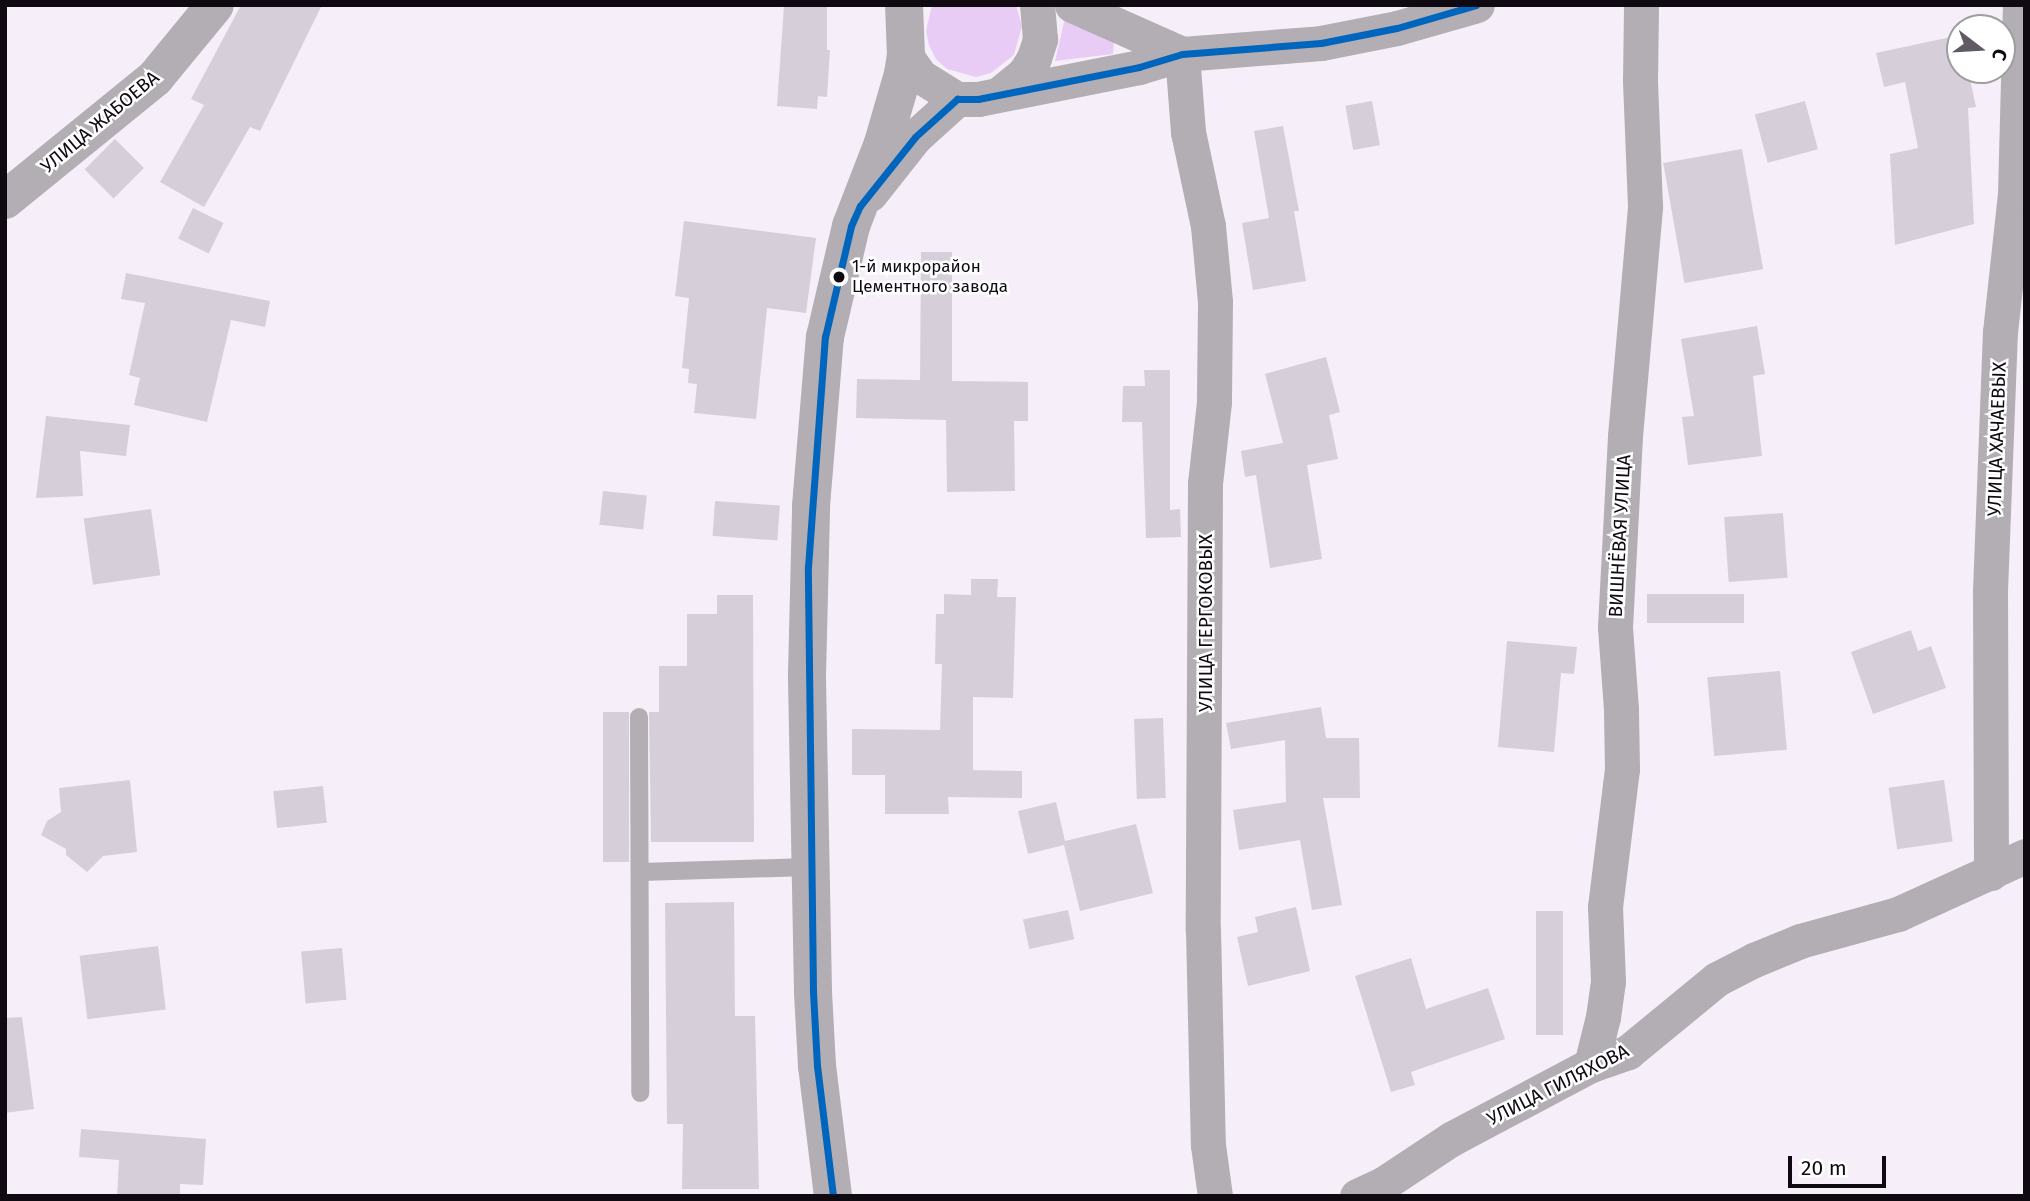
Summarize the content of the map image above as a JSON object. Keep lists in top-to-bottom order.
{
  "streets": {
    "street": [
      "УЛИЦА ЖАБОЕВА",
      "УЛИЦА ХАЧАЕВЫХ",
      "ВИШНЁВАЯ УЛИЦА",
      "УЛИЦА ГЕРГОКОВЫХ",
      "УЛИЦА ГИЛЯХОВА"
    ]
  },
  "crossings": [
    ["УЛИЦА ХАЧАЕВЫХ", "УЛИЦА ГИЛЯХОВА"],
    ["ВИШНЁВАЯ УЛИЦА", "УЛИЦА ГИЛЯХОВА"]
  ],
  "places": ["1-й микрорайон Цементного завода"],
  "scale_bar": "20 m",
  "north": "right"
}
